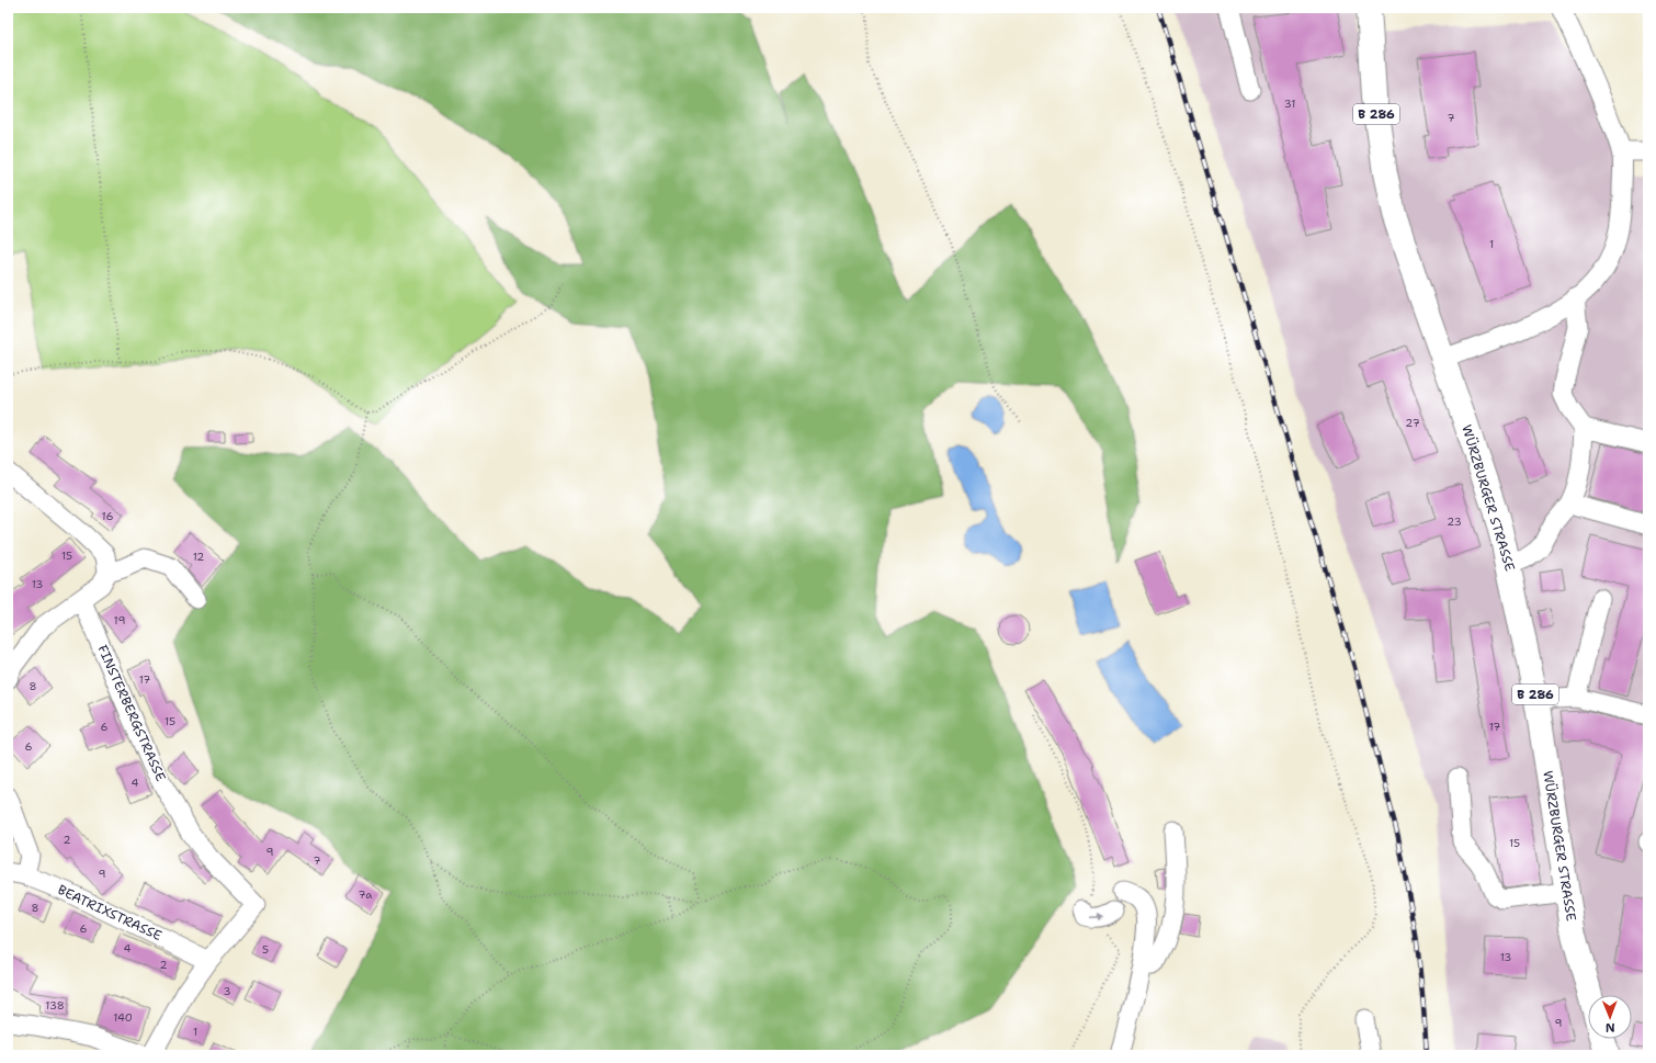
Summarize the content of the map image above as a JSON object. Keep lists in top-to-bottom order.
{
  "streets": {
    "main road": ["B 286", "WÜRZBURGER STRASSE"],
    "street": ["FINSTERBERGSTRASSE", "BEATRIXSTRASSE"]
  },
  "crossings": [
    ["FINSTERBERGSTRASSE", "BEATRIXSTRASSE"]
  ],
  "house_numbers": [
    "31",
    "7",
    "1",
    "27",
    "16",
    "23",
    "15",
    "12",
    "13",
    "19",
    "17",
    "8",
    "15",
    "6",
    "17",
    "6",
    "4",
    "2",
    "15",
    "9",
    "7",
    "9",
    "7a",
    "8",
    "6",
    "4",
    "5",
    "13",
    "2",
    "3",
    "138",
    "140",
    "9",
    "1"
  ],
  "north": "bottom"
}
